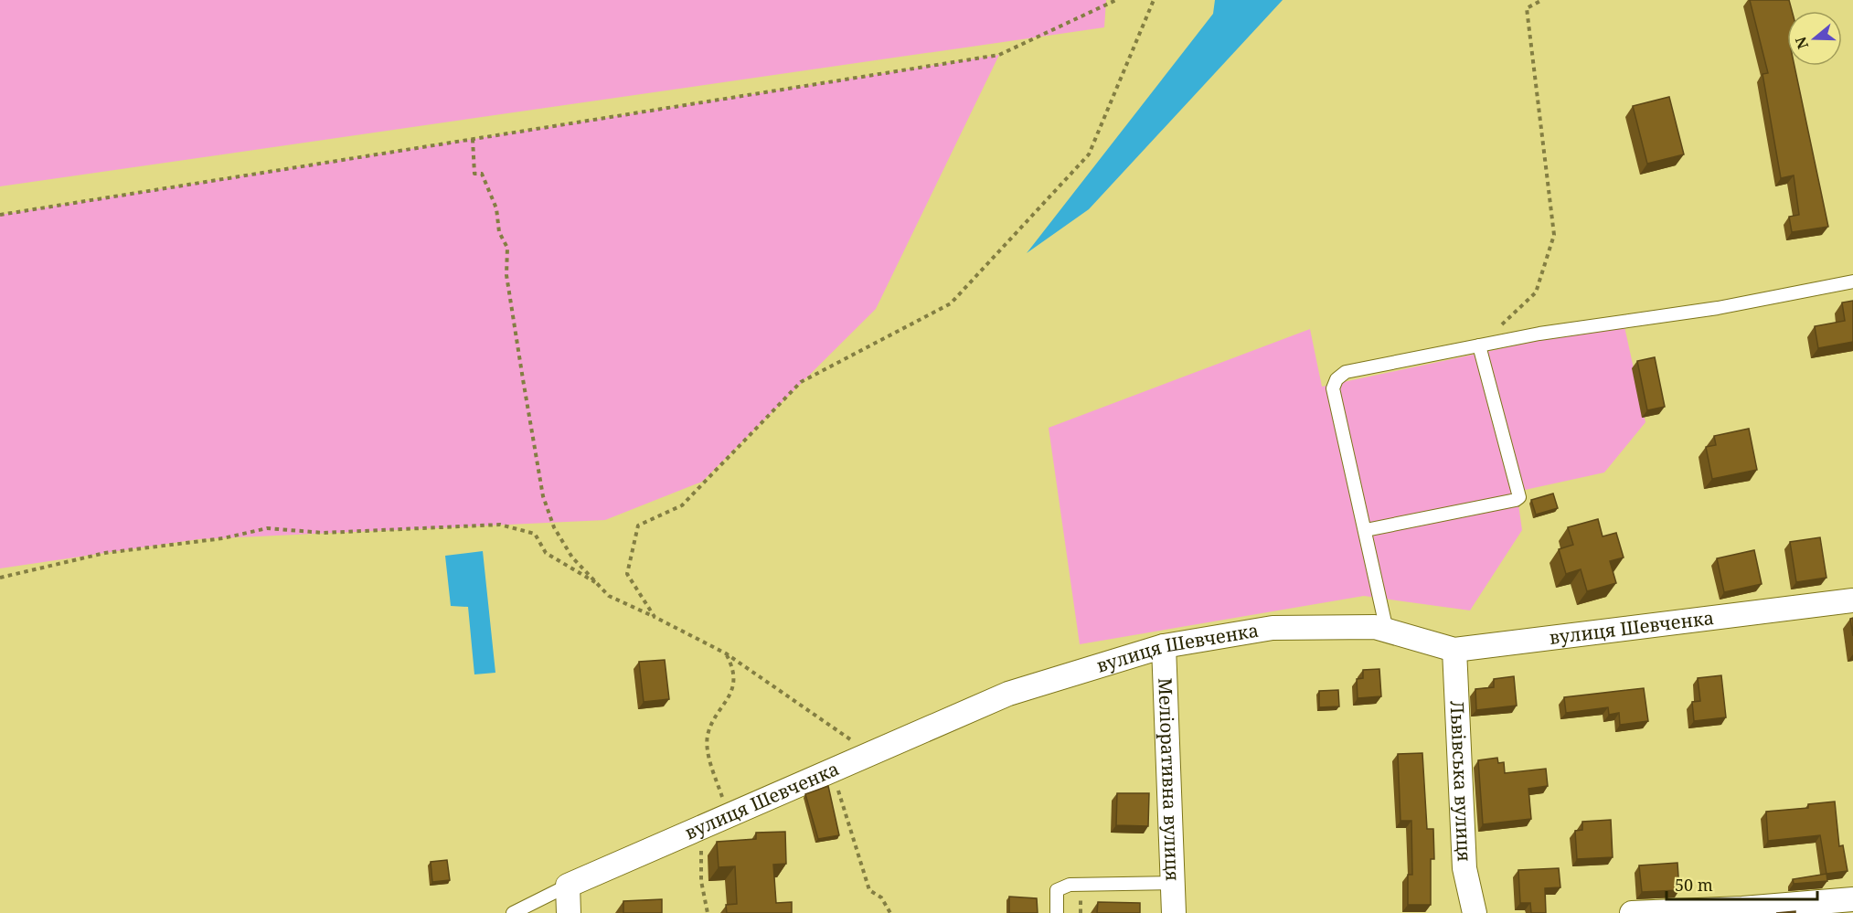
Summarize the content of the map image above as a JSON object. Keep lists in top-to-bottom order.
{
  "streets": {
    "street": ["вулиця Шевченка", "Меліоративна вулиця", "Львівська вулиця"]
  },
  "crossings": [
    ["вулиця Шевченка", "Меліоративна вулиця"],
    ["вулиця Шевченка", "Львівська вулиця"]
  ],
  "scale_bar": "50 m",
  "north": "left"
}
